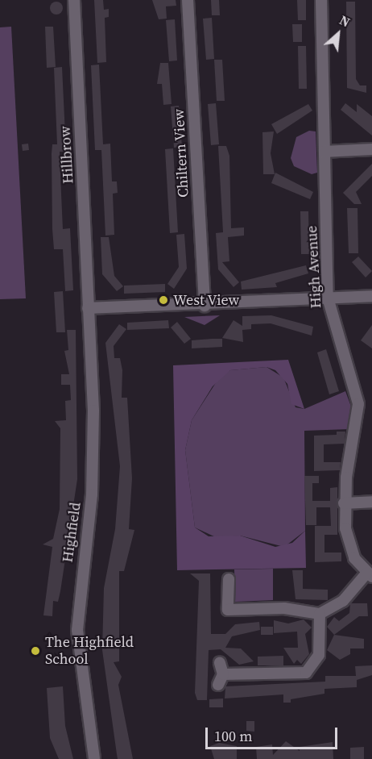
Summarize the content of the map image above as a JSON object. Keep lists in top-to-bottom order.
{
  "streets": {
    "street": [
      "Chiltern View",
      "Hillbrow",
      "High Avenue",
      "Highfield"
    ]
  },
  "crossings": [
    ["Hillbrow", "Highfield"]
  ],
  "places": ["West View", "The Highfield School"],
  "scale_bar": "100 m",
  "north": "top right"
}
